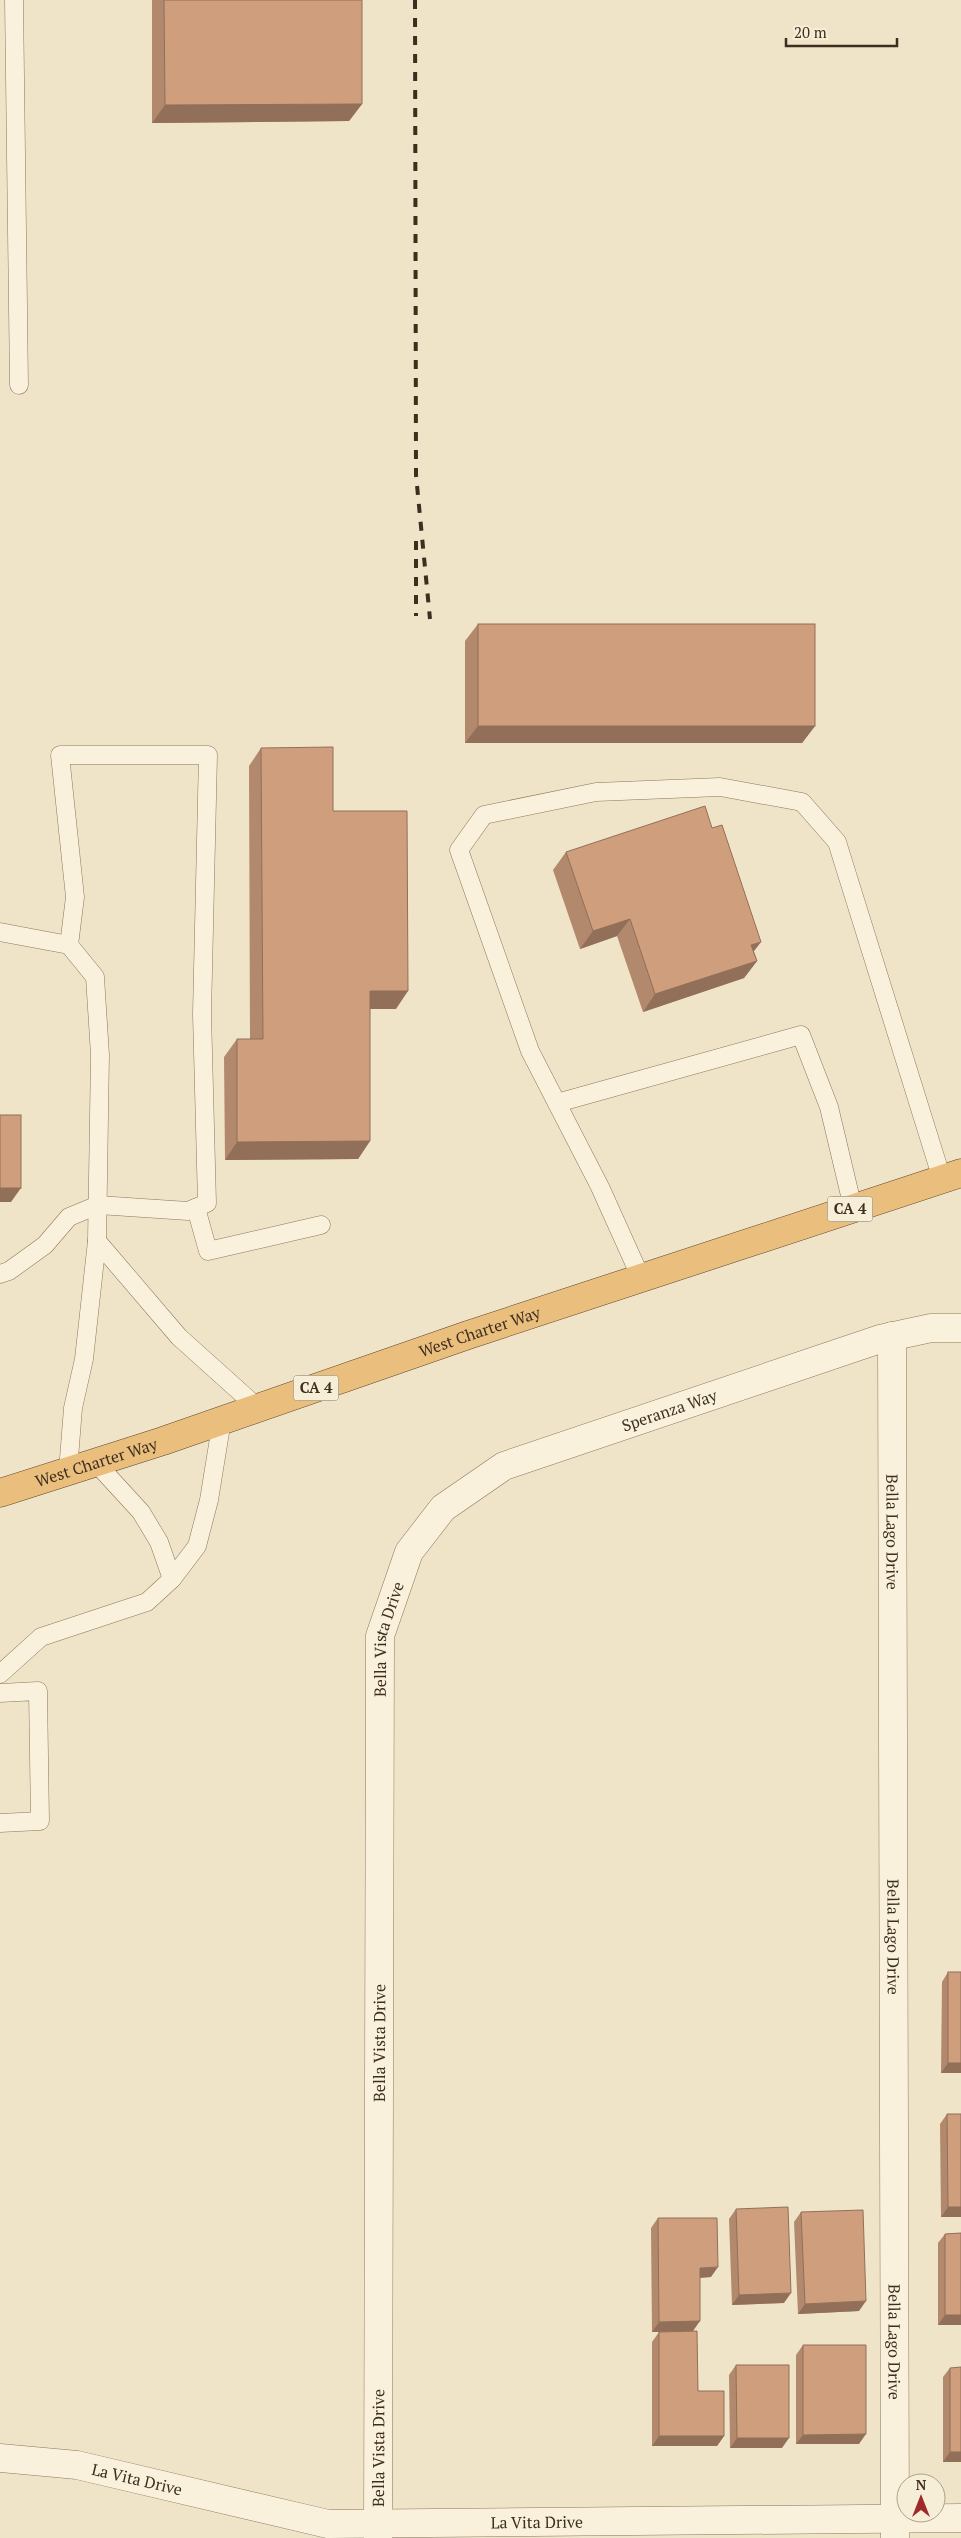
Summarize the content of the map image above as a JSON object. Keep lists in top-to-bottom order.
{
  "streets": {
    "highway": ["CA 4", "West Charter Way"],
    "street": [
      "Speranza Way",
      "Bella Lago Drive",
      "Bella Vista Drive",
      "La Vita Drive"
    ]
  },
  "crossings": [
    ["Speranza Way", "Bella Lago Drive"],
    ["Speranza Way", "Bella Vista Drive"],
    ["Bella Lago Drive", "La Vita Drive"],
    ["Bella Vista Drive", "La Vita Drive"]
  ],
  "scale_bar": "20 m",
  "north": "top"
}
